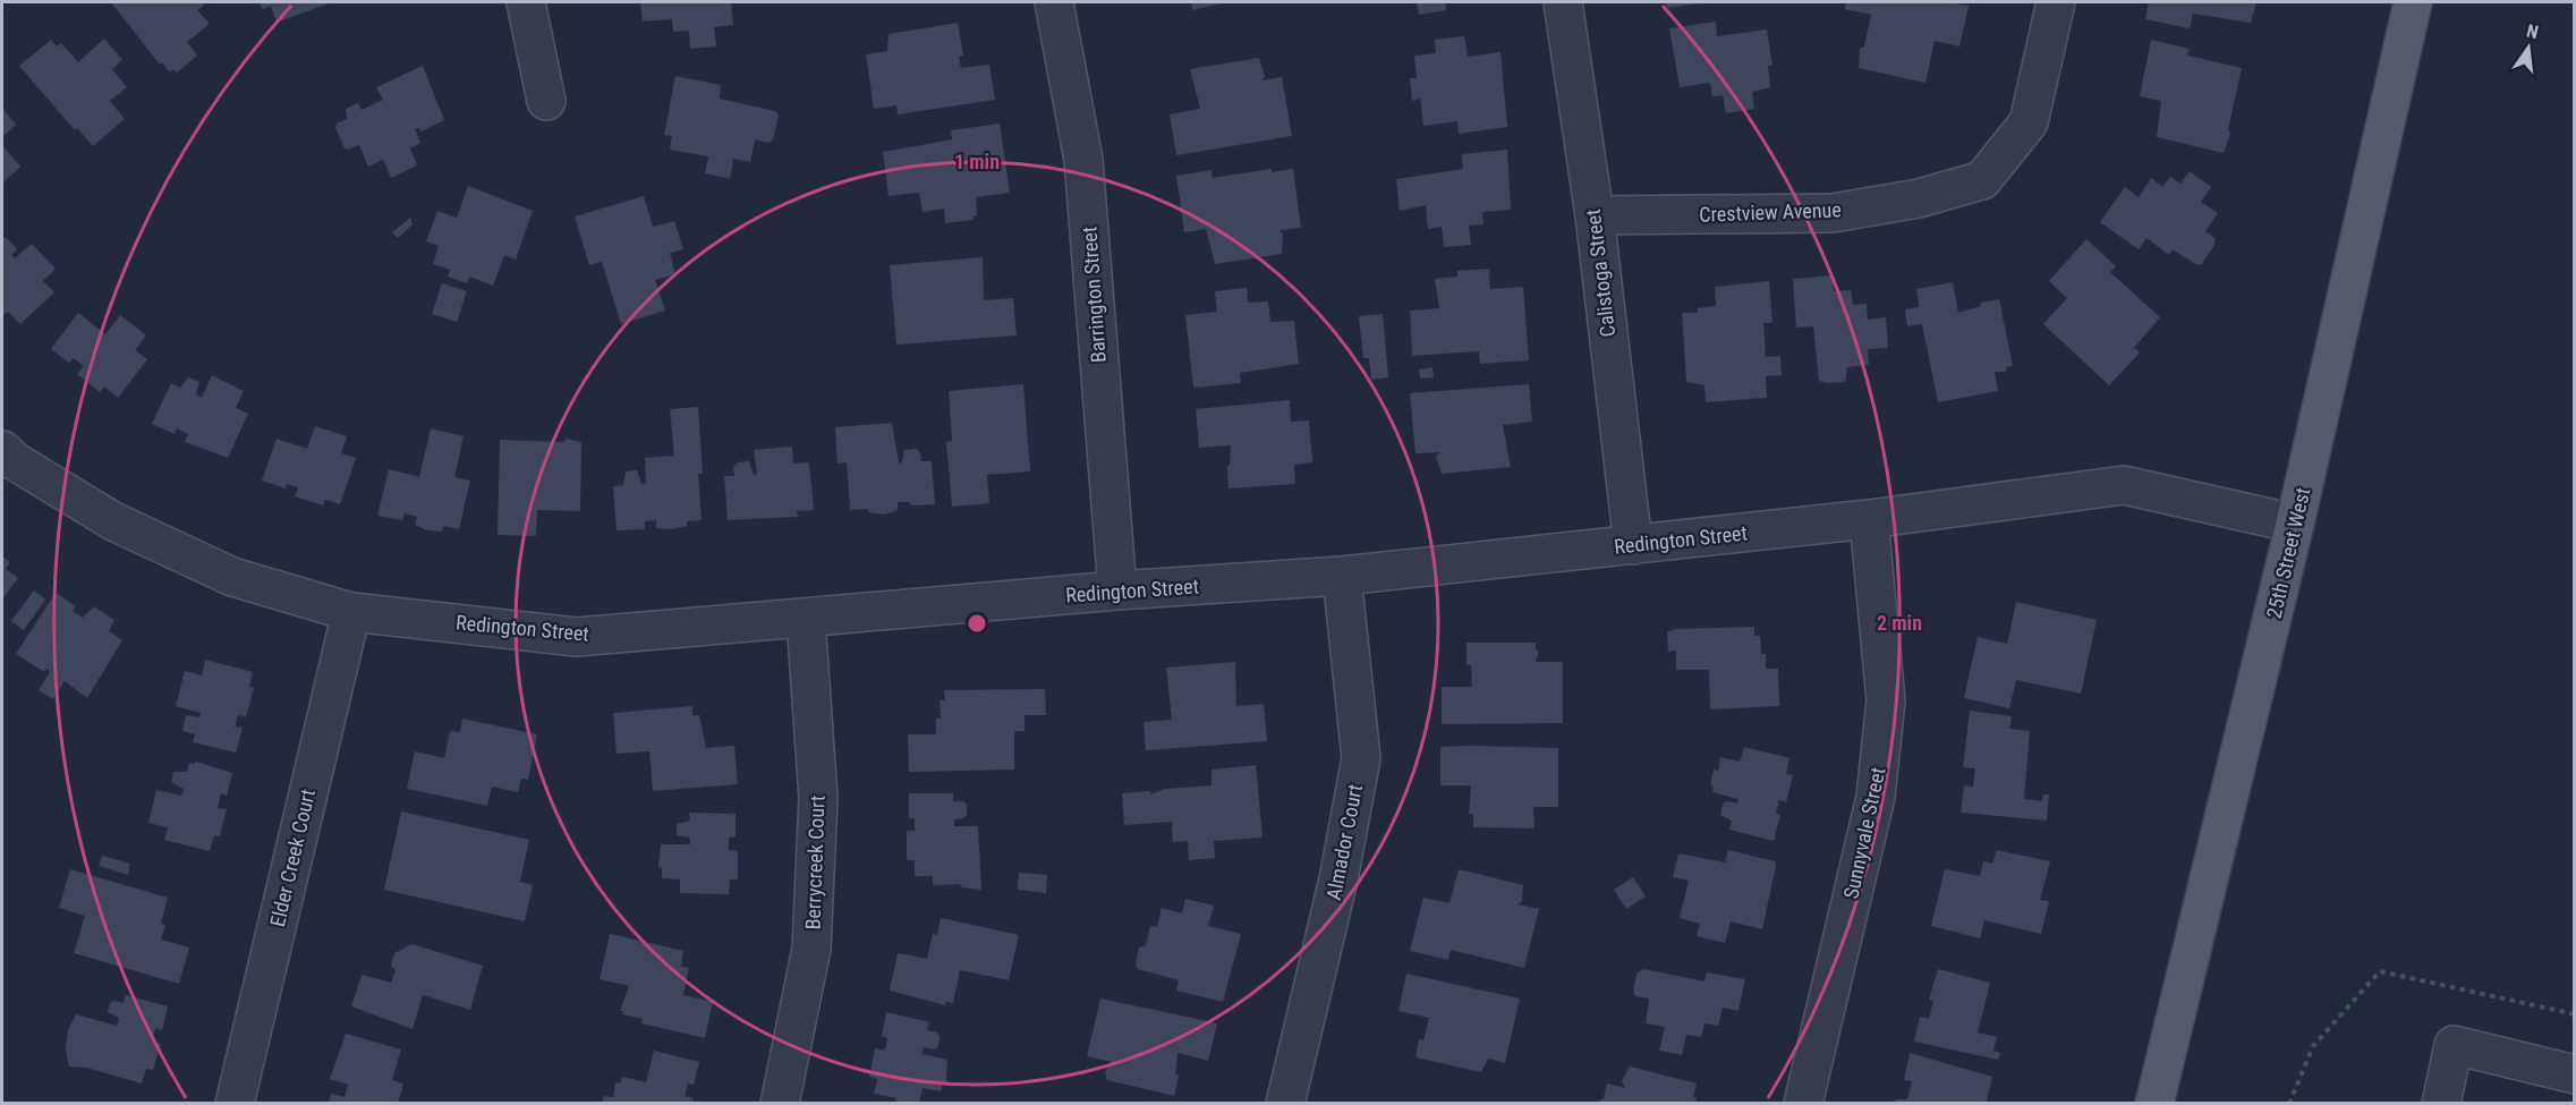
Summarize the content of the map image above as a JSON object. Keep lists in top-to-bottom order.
{
  "streets": {
    "main road": ["25th Street West"],
    "street": [
      "Crestview Avenue",
      "Calistoga Street",
      "Barrington Street",
      "Redington Street",
      "Sunnyvale Street",
      "Almador Court",
      "Elder Creek Court",
      "Berrycreek Court"
    ]
  },
  "crossings": [
    ["Crestview Avenue", "Calistoga Street"],
    ["Calistoga Street", "Redington Street"],
    ["Barrington Street", "Redington Street"],
    ["Redington Street", "25th Street West"],
    ["Redington Street", "Sunnyvale Street"],
    ["Redington Street", "Almador Court"],
    ["Redington Street", "Elder Creek Court"],
    ["Redington Street", "Berrycreek Court"]
  ],
  "north": "top",
  "rings": ["1 min", "2 min"]
}
